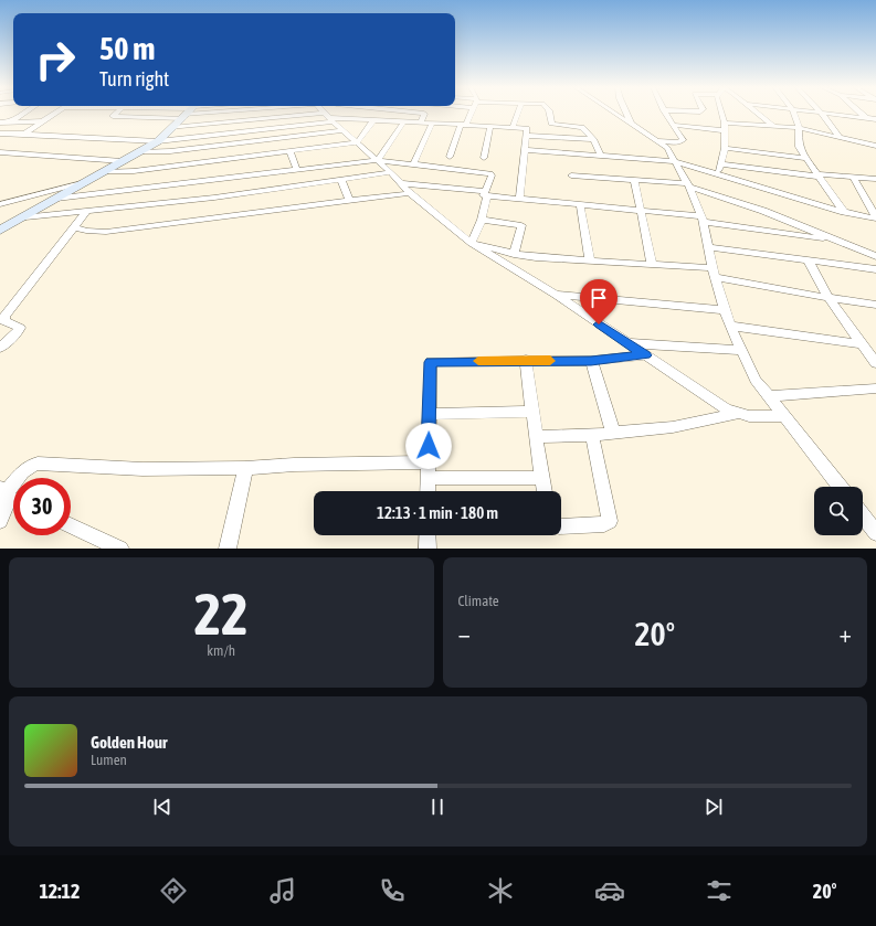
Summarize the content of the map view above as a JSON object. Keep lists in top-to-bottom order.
{
  "page": {
    "turn": ["50 m", "Turn right"],
    "limit": "30",
    "trip": "12:13 · 1 min · 180 m",
    "tile": [
      ["22", "km/h"],
      "Climate"
    ],
    "heat": ["−", "20°", "+"],
    "song": ["Golden Hour", "Lumen"],
    "tabs": ["12:12", "20°"]
  }
}
